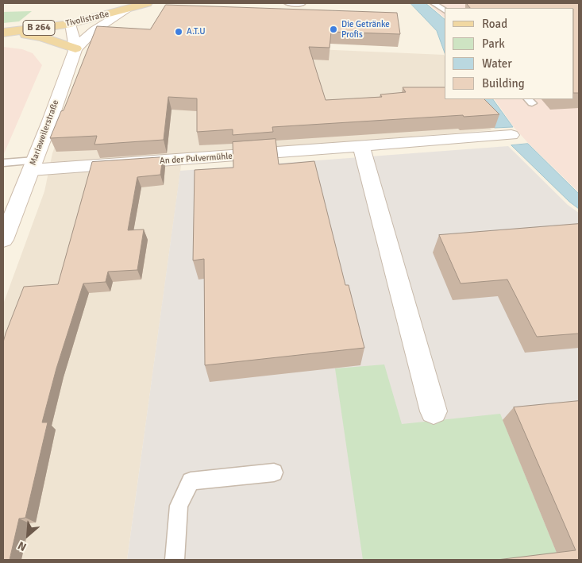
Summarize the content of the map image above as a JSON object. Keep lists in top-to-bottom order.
{
  "streets": {
    "main road": ["Tivolistraße", "B 264"],
    "street": ["Mariaweilerstraße", "An der Pulvermühle"]
  },
  "crossings": [
    ["Mariaweilerstraße", "An der Pulvermühle"]
  ],
  "places": ["Die Getränke Profis", "A.T.U"],
  "legend": [
    "Road",
    "Park",
    "Water",
    "Building"
  ],
  "north": "bottom left"
}
